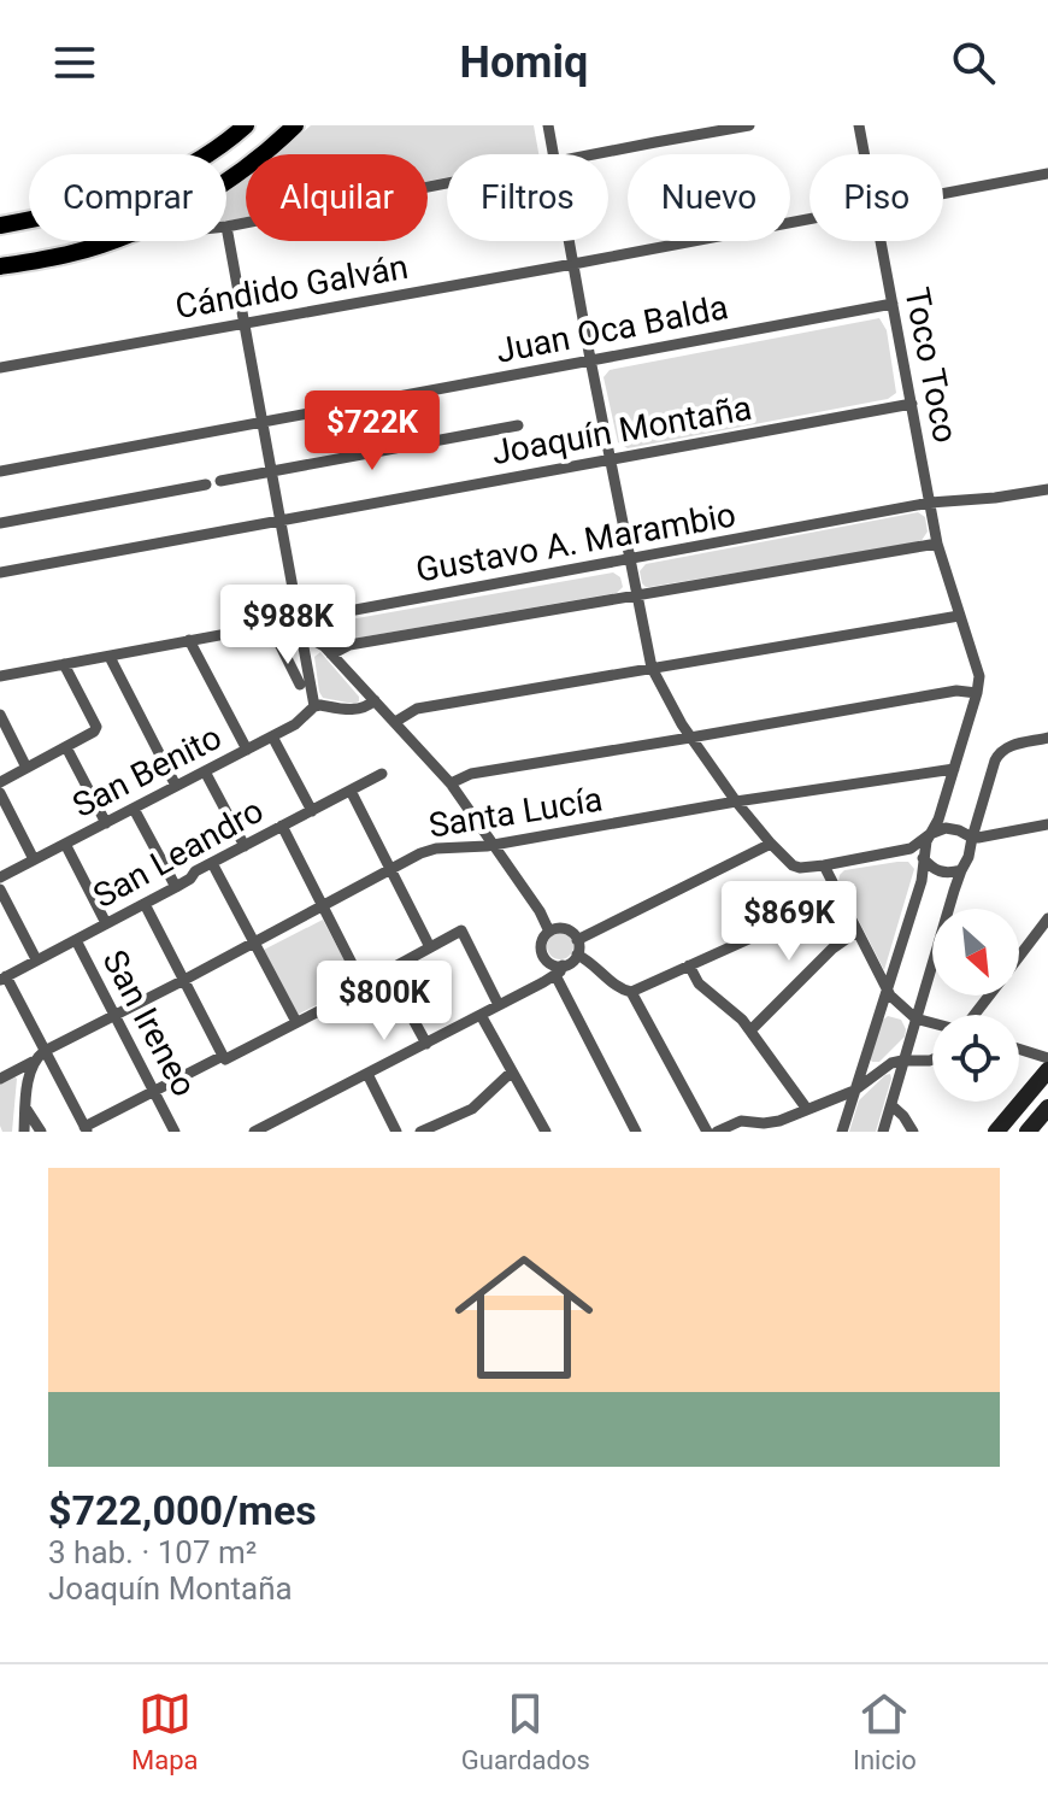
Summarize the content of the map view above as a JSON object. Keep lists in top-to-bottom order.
{
  "streets": {
    "street": [
      "Cándido Galván",
      "Juan Oca Balda",
      "Toco Toco",
      "Joaquín Montaña",
      "Gustavo A. Marambio",
      "San Benito",
      "Santa Lucía",
      "San Leandro",
      "San Ireneo"
    ]
  },
  "crossings": [
    ["Juan Oca Balda", "Toco Toco"],
    ["Toco Toco", "Joaquín Montaña"],
    ["Toco Toco", "Gustavo A. Marambio"],
    ["San Benito", "San Ireneo"],
    ["Santa Lucía", "San Ireneo"],
    ["San Leandro", "San Ireneo"]
  ],
  "north": "bottom right",
  "page": {
    "header": "Homiq",
    "chip": [
      "Comprar",
      "Alquilar",
      "Filtros",
      "Nuevo",
      "Piso"
    ],
    "price": [
      "$722K",
      "$988K",
      "$869K",
      "$800K"
    ],
    "list": [
      {
        "name": "$722,000/mes",
        "note": "3 hab. · 107 m² · Joaquín Montaña"
      }
    ],
    "tabs": ["Mapa", "Guardados", "Inicio"]
  }
}
